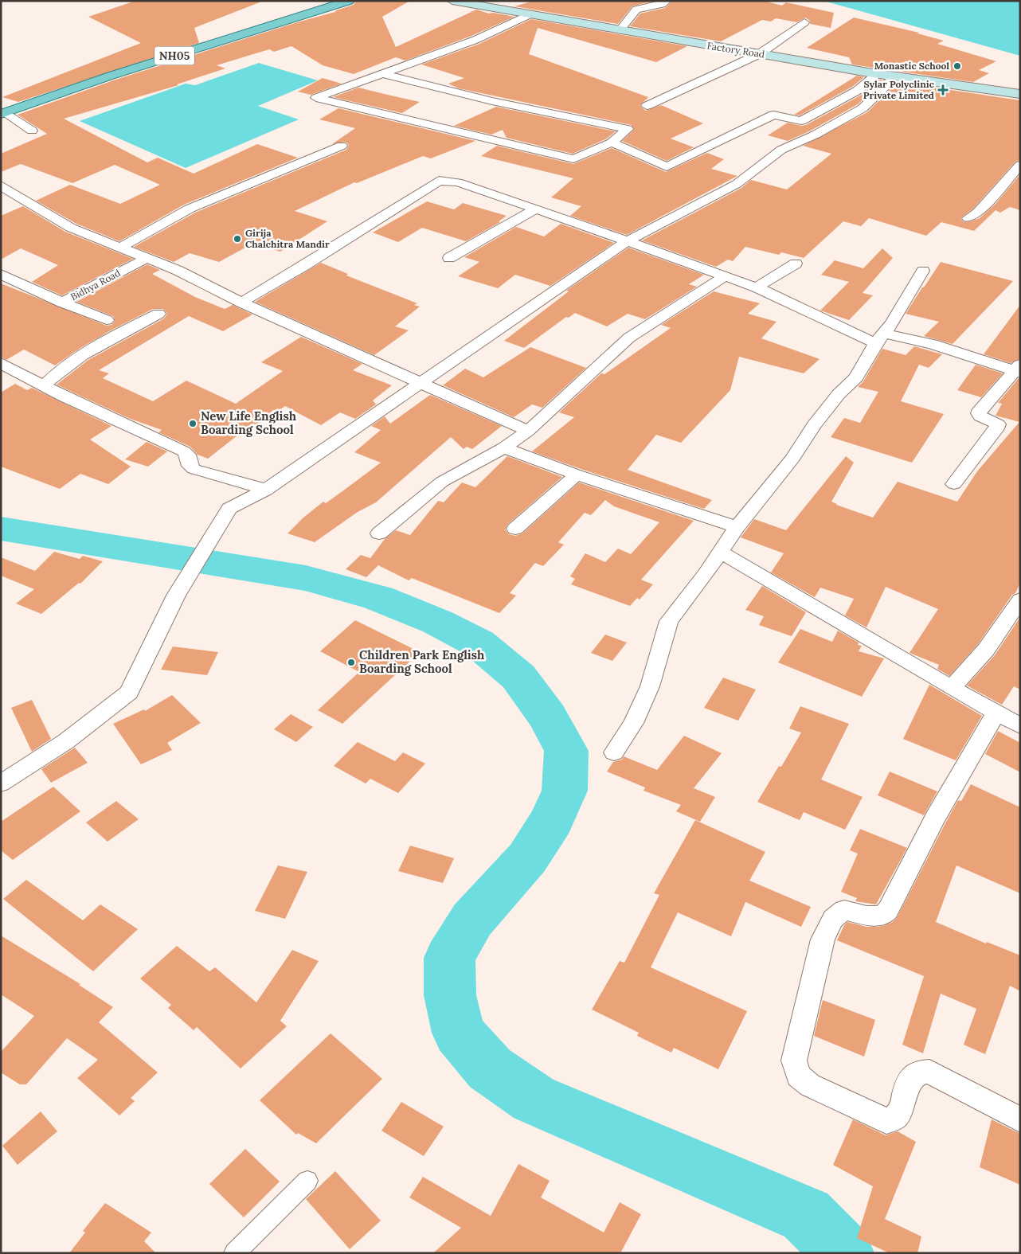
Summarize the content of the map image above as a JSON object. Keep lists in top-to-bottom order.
{
  "streets": {
    "main road": ["Factory Road", "NH05"],
    "street": ["Bidhya Road"]
  },
  "places": {
    "other": [
      "Monastic School",
      "Girija Chalchitra Mandir",
      "New Life English Boarding School",
      "Children Park English Boarding School"
    ],
    "health": ["Sylar Polyclinic Private Limited"]
  }
}
